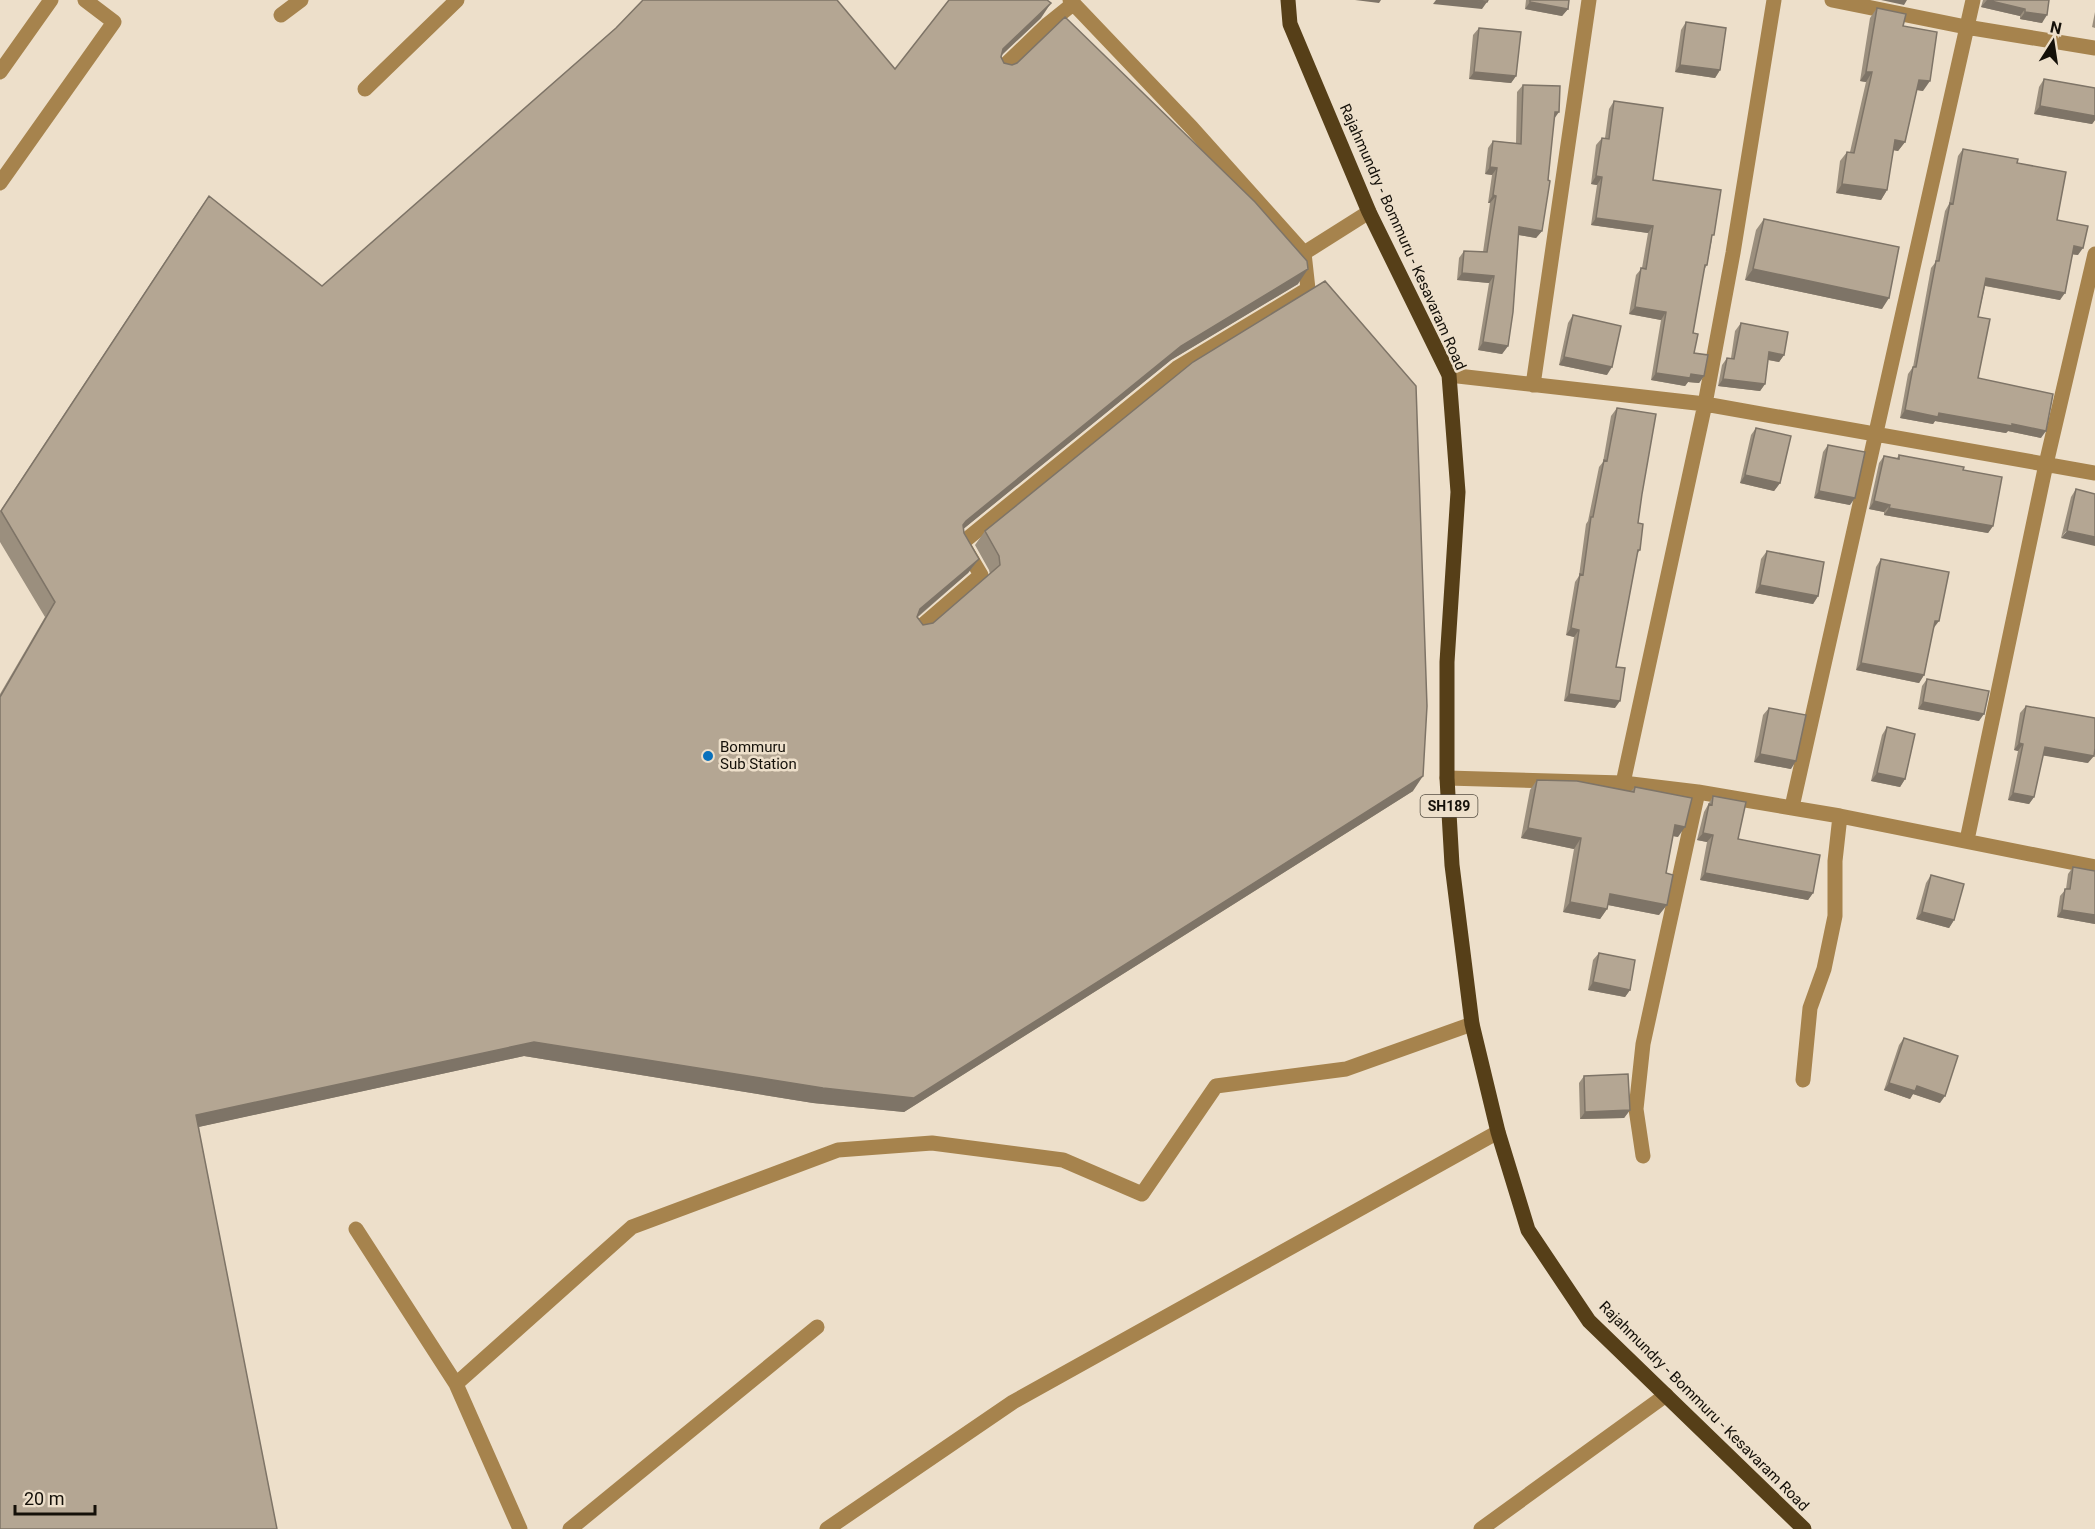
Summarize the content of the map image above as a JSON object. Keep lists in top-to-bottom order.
{
  "streets": {
    "main road": ["Rajahmundry - Bommuru - Kesavaram Road", "SH189"]
  },
  "places": ["Bommuru Sub Station"],
  "scale_bar": "20 m",
  "north": "top"
}
